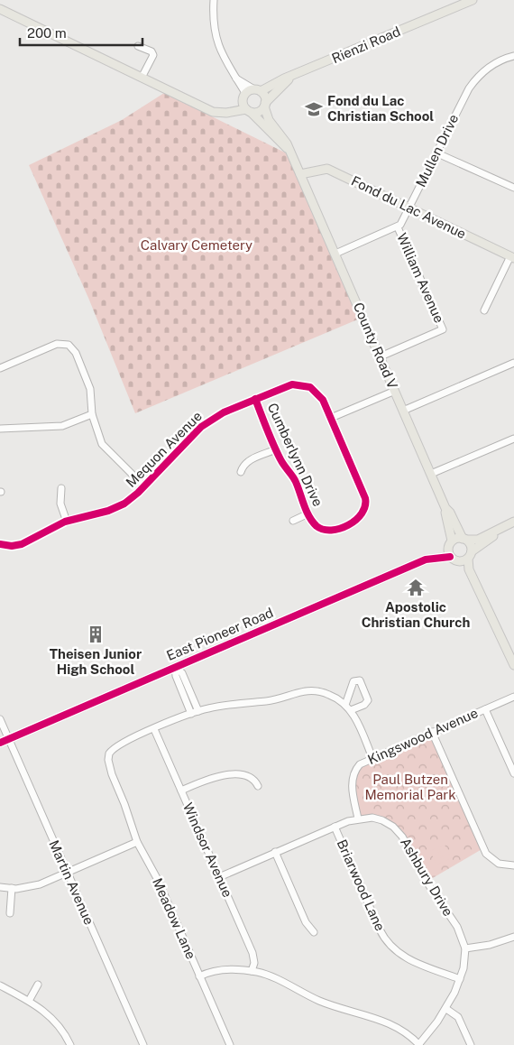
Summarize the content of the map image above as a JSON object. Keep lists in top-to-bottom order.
{
  "streets": {
    "main road": [
      "Rienzi Road",
      "Fond du Lac Avenue",
      "County Road V",
      "East Pioneer Road"
    ],
    "street": [
      "Mullen Drive",
      "William Avenue",
      "Mequon Avenue",
      "Cumberlynn Drive",
      "Kingswood Avenue",
      "Windsor Avenue",
      "Ashbury Drive",
      "Martin Avenue",
      "Briarwood Lane",
      "Meadow Lane"
    ]
  },
  "crossings": [
    ["Mullen Drive", "Fond du Lac Avenue"],
    ["Mullen Drive", "William Avenue"],
    ["Fond du Lac Avenue", "County Road V"],
    ["William Avenue", "County Road V"],
    ["County Road V", "East Pioneer Road"],
    ["Mequon Avenue", "Cumberlynn Drive"],
    ["East Pioneer Road", "Martin Avenue"],
    ["Kingswood Avenue", "Ashbury Drive"],
    ["Windsor Avenue", "Ashbury Drive"],
    ["Windsor Avenue", "Meadow Lane"],
    ["Ashbury Drive", "Briarwood Lane"]
  ],
  "parks": ["Calvary Cemetery", "Paul Butzen Memorial Park"],
  "places": {
    "school or university": ["Fond du Lac Christian School"],
    "temple": ["Apostolic Christian Church"],
    "building": ["Theisen Junior High School"]
  },
  "scale_bar": "200 m"
}
